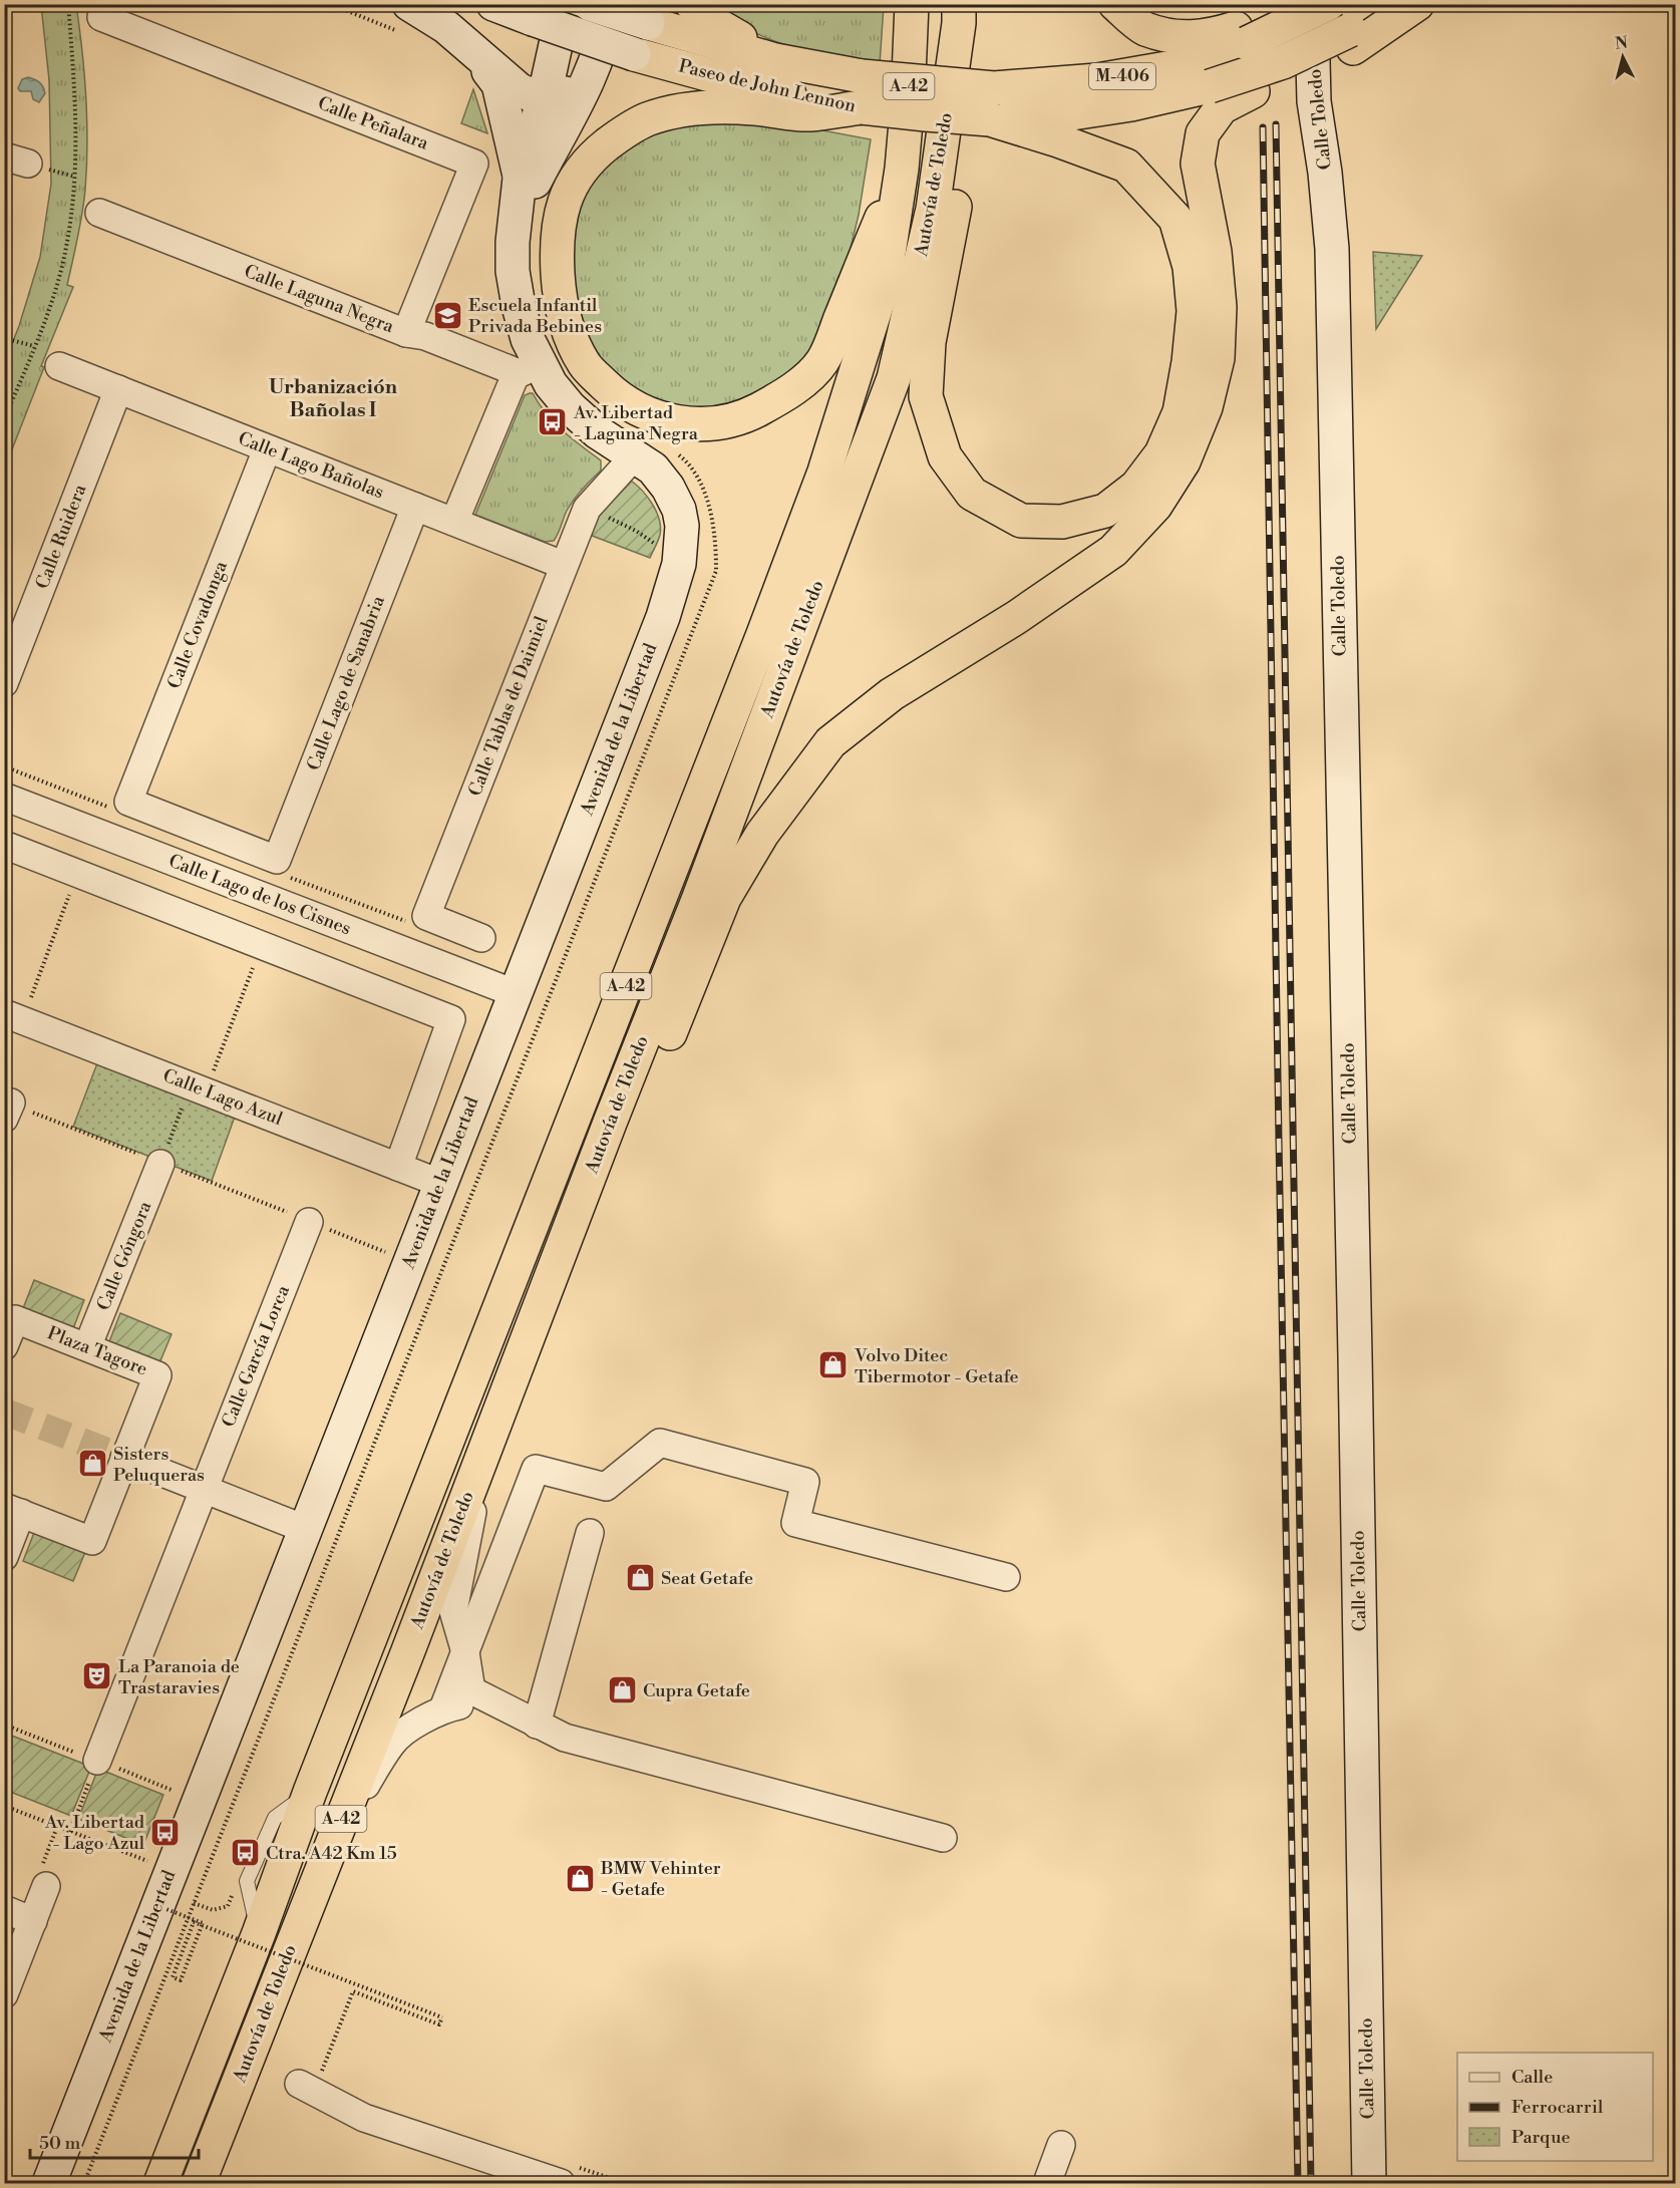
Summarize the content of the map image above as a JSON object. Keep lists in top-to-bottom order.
{
  "streets": {
    "highway": [
      "M-406",
      "Paseo de John Lennon",
      "A-42",
      "Autovía de Toledo"
    ],
    "street": [
      "Calle Toledo",
      "Calle Peñalara",
      "Calle Laguna Negra",
      "Calle Lago Bañolas",
      "Calle Ruidera",
      "Calle Covadonga",
      "Calle Lago de Sanabria",
      "Calle Tablas de Daimiel",
      "Avenida de la Libertad",
      "Calle Lago de los Cisnes",
      "Calle Lago Azul",
      "Calle Góngora",
      "Plaza Tagore",
      "Calle García Lorca"
    ]
  },
  "crossings": [
    ["Calle Peñalara", "Calle Laguna Negra"],
    ["Calle Laguna Negra", "Avenida de la Libertad"],
    ["Calle Lago Bañolas", "Calle Ruidera"],
    ["Calle Lago Bañolas", "Calle Covadonga"],
    ["Calle Lago Bañolas", "Calle Lago de Sanabria"],
    ["Calle Lago Bañolas", "Calle Tablas de Daimiel"],
    ["Calle Covadonga", "Calle Lago de Sanabria"],
    ["Calle Tablas de Daimiel", "Avenida de la Libertad"],
    ["Avenida de la Libertad", "Calle Lago de los Cisnes"],
    ["Avenida de la Libertad", "Calle Lago Azul"],
    ["Calle Góngora", "Plaza Tagore"]
  ],
  "districts": ["Urbanización Bañolas I"],
  "places": {
    "school or university": ["Escuela Infantil Privada Bebines"],
    "bus stop": ["Av. Libertad - Laguna Negra", "Av. Libertad - Lago Azul", "Ctra. A42 Km 15"],
    "shop": [
      "Volvo Ditec Tibermotor - Getafe",
      "Sisters Peluqueras",
      "Seat Getafe",
      "Cupra Getafe",
      "BMW Vehinter - Getafe"
    ],
    "theatre": ["La Paranoia de Trastaravies"]
  },
  "legend": ["Calle", "Ferrocarril", "Parque"],
  "scale_bar": "50 m",
  "north": "top"
}
